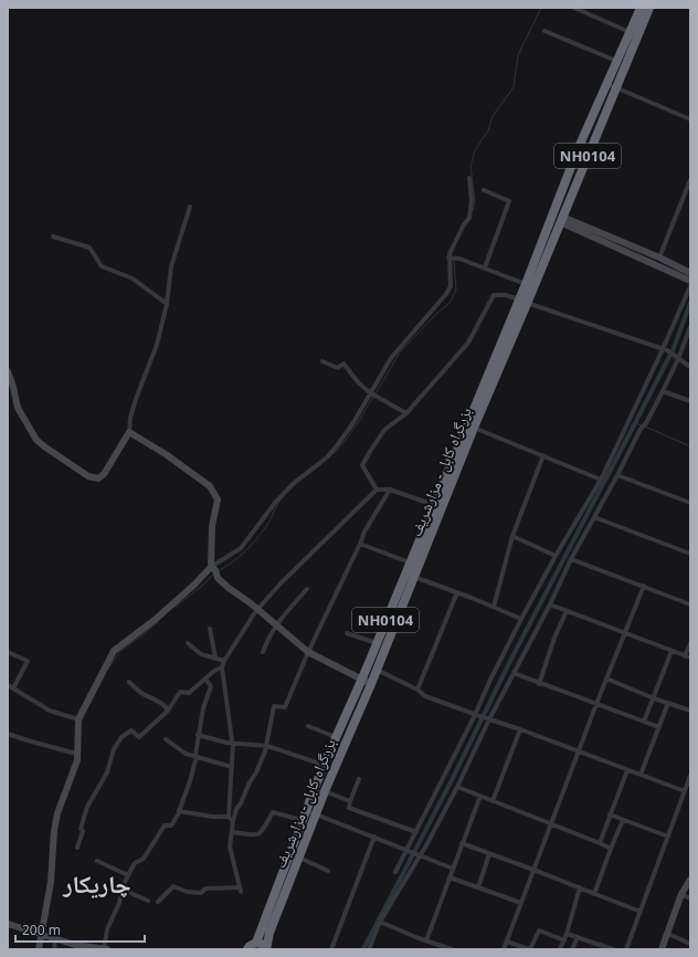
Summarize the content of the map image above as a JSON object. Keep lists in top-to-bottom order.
{
  "streets": {
    "highway": ["NH0104", "بزرگراه کابل - مزارشریف"]
  },
  "crossings": [
    ["NH0104", "بزرگراه کابل - مزارشریف"]
  ],
  "districts": ["چاریکار"],
  "scale_bar": "200 m"
}
